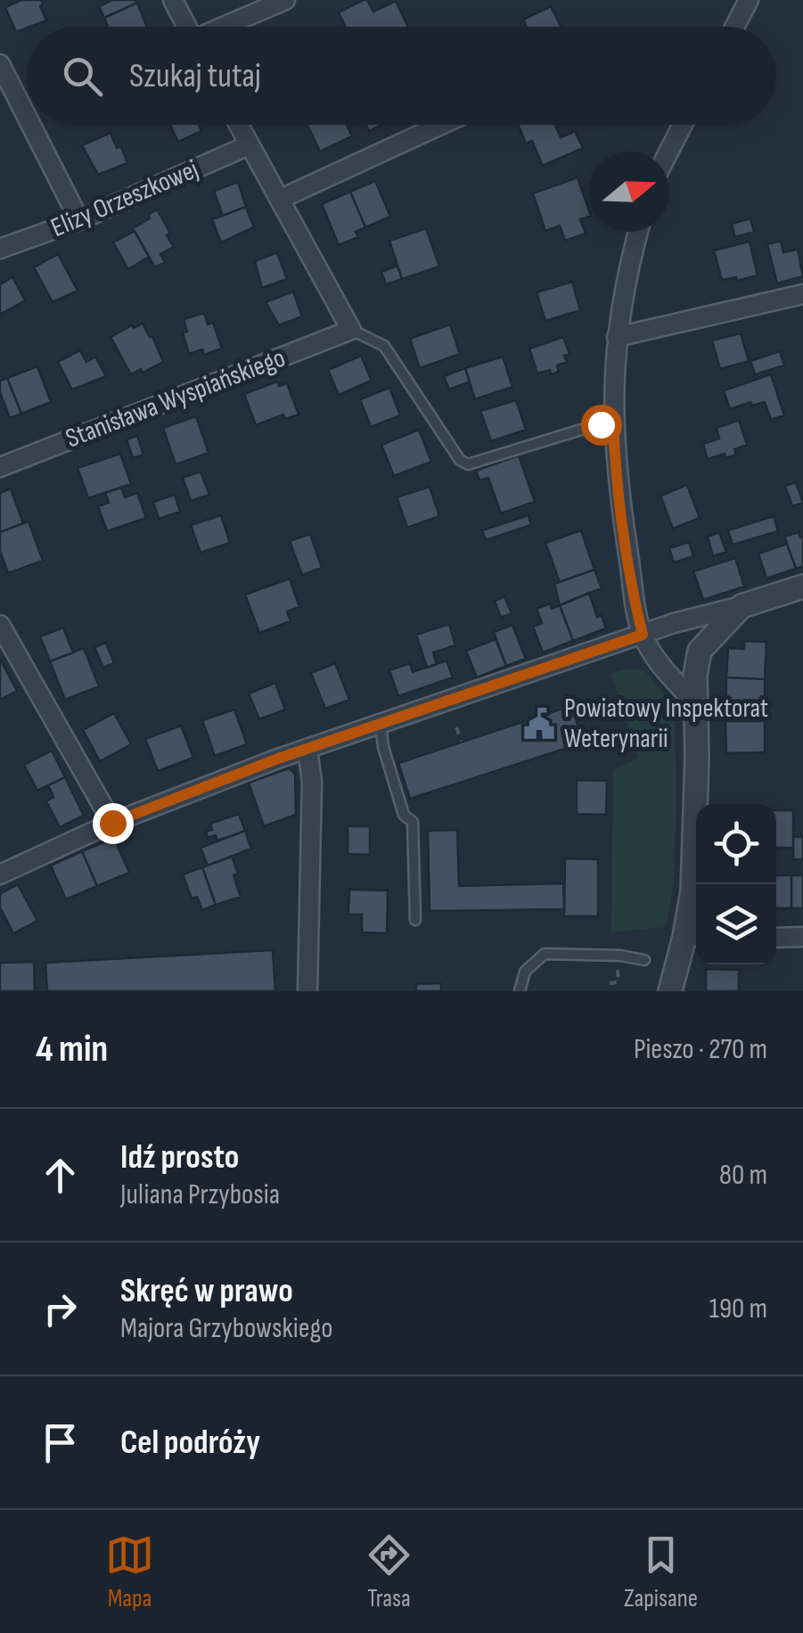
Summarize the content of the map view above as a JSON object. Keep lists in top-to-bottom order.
{
  "streets": {
    "street": ["Elizy Orzeszkowej", "Stanisława Wyspiańskiego"]
  },
  "places": {
    "public building": ["Powiatowy Inspektorat Weterynarii"]
  },
  "north": "right",
  "page": {
    "search": "Szukaj tutaj",
    "heading": ["4 min", "Pieszo · 270 m"],
    "list": [
      ["Idź prosto", "Juliana Przybosia", "80 m"],
      ["Skręć w prawo", "Majora Grzybowskiego", "190 m"],
      "Cel podróży"
    ],
    "nav": ["Mapa", "Trasa", "Zapisane"]
  }
}
